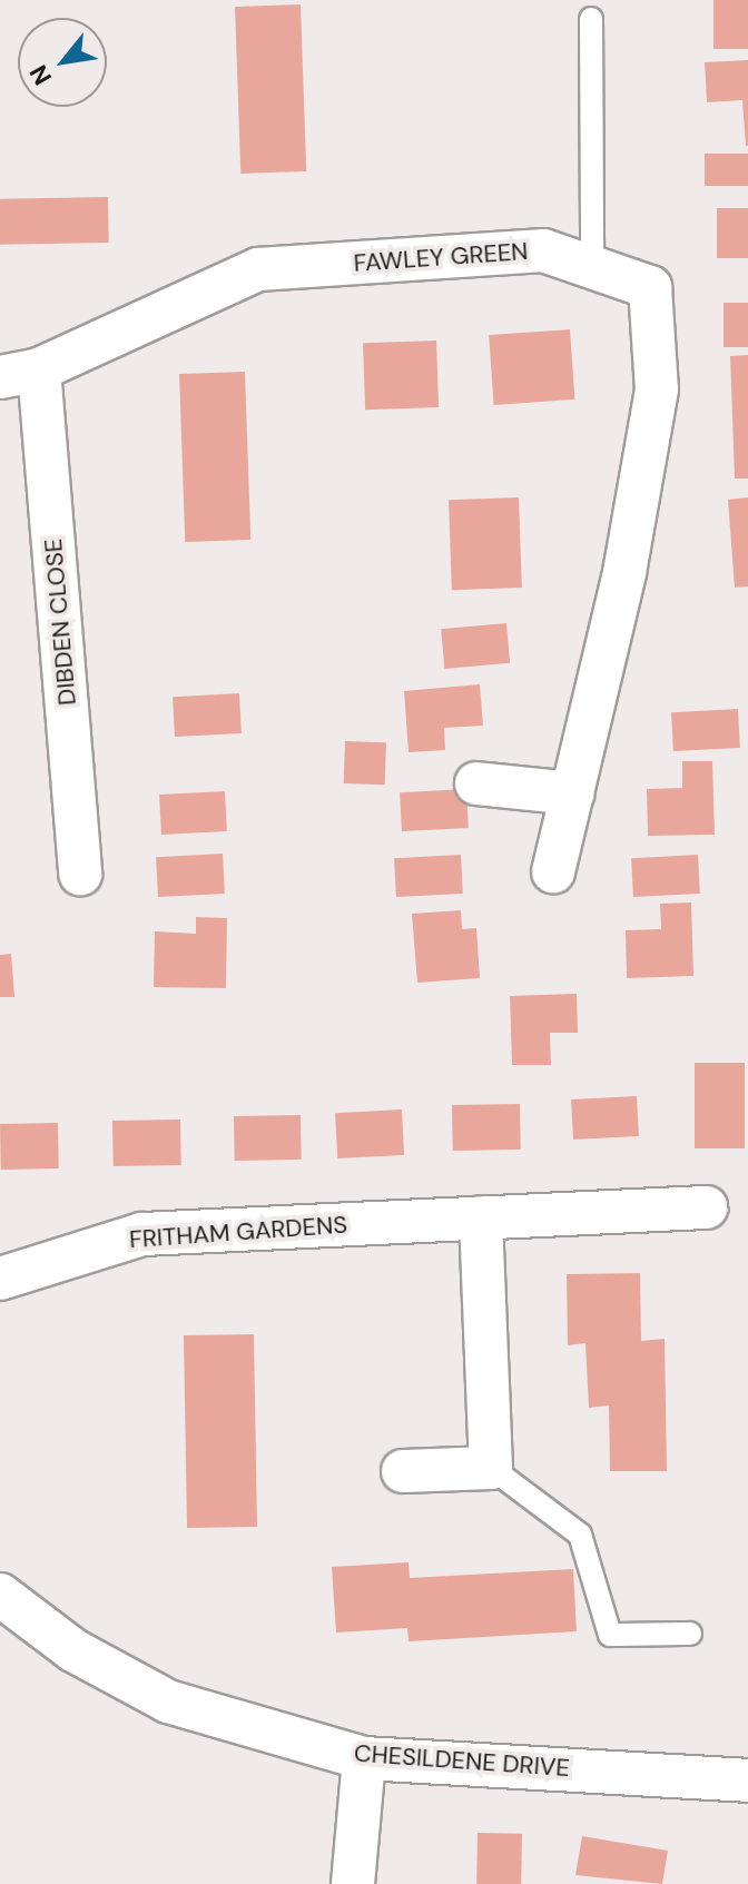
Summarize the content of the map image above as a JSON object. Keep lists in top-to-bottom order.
{
  "streets": {
    "street": [
      "FAWLEY GREEN",
      "DIBDEN CLOSE",
      "FRITHAM GARDENS",
      "CHESILDENE DRIVE"
    ]
  },
  "crossings": [
    ["FAWLEY GREEN", "DIBDEN CLOSE"]
  ],
  "north": "bottom left"
}
